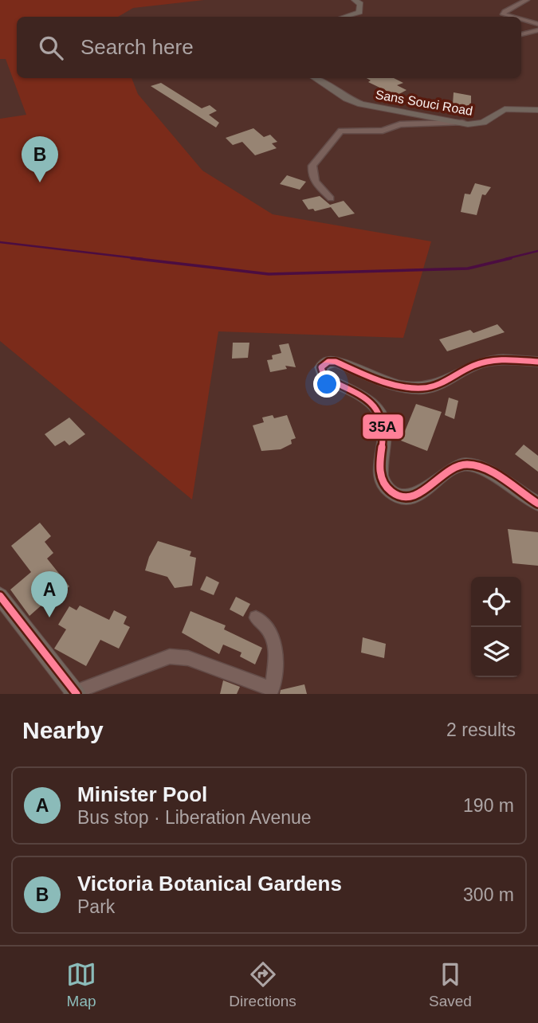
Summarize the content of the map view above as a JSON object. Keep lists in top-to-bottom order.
{
  "streets": {
    "main road": ["Sans Souci Road"]
  },
  "lines": ["transit line 35A"],
  "page": {
    "search": "Search here",
    "pins": ["B", "A"],
    "heading": ["Nearby", "2 results"],
    "list": [
      {
        "mark": "A",
        "name": "Minister Pool",
        "note": "Bus stop · Liberation Avenue",
        "value": "190 m"
      },
      {
        "mark": "B",
        "name": "Victoria Botanical Gardens",
        "note": "Park",
        "value": "300 m"
      }
    ],
    "nav": ["Map", "Directions", "Saved"]
  }
}
